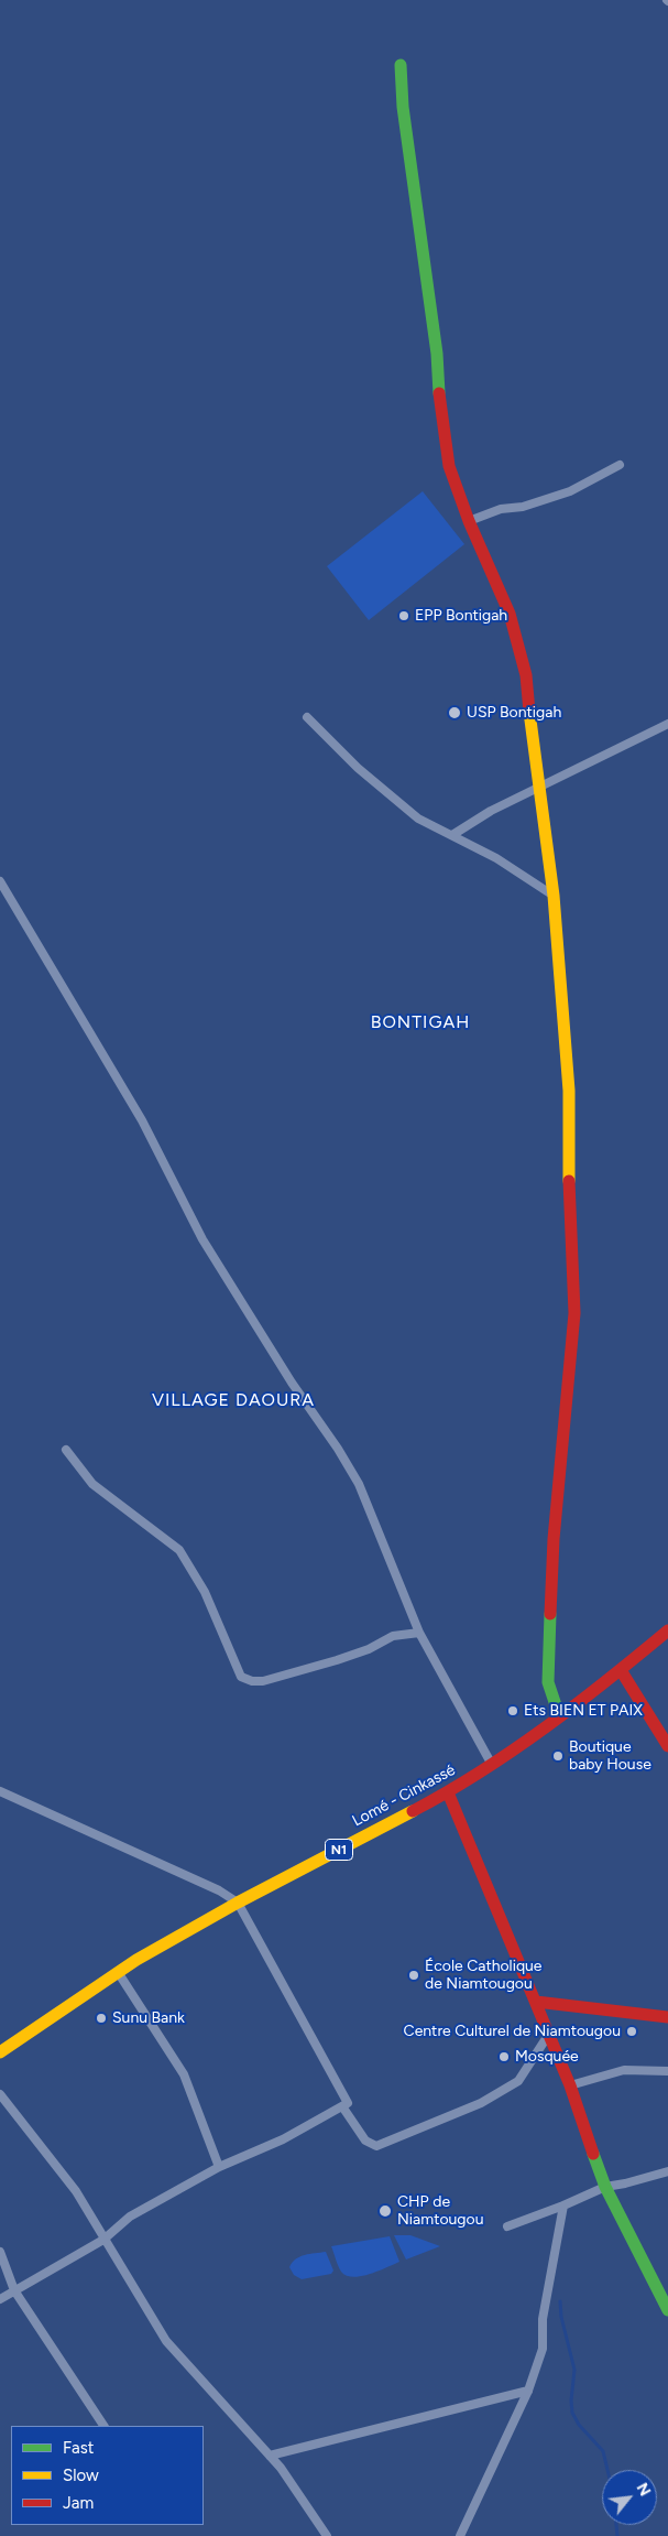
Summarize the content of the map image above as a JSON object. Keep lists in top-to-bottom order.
{
  "streets": {
    "main road": ["Lomé - Cinkassé", "N1"]
  },
  "districts": ["BONTIGAH", "VILLAGE DAOURA"],
  "places": [
    "EPP Bontigah",
    "USP Bontigah",
    "Ets BIEN ET PAIX",
    "Boutique baby House",
    "École Catholique de Niamtougou",
    "Sunu Bank",
    "Centre Culturel de Niamtougou",
    "Mosquée",
    "CHP de Niamtougou"
  ],
  "legend": ["Fast", "Slow", "Jam"],
  "north": "top right"
}
